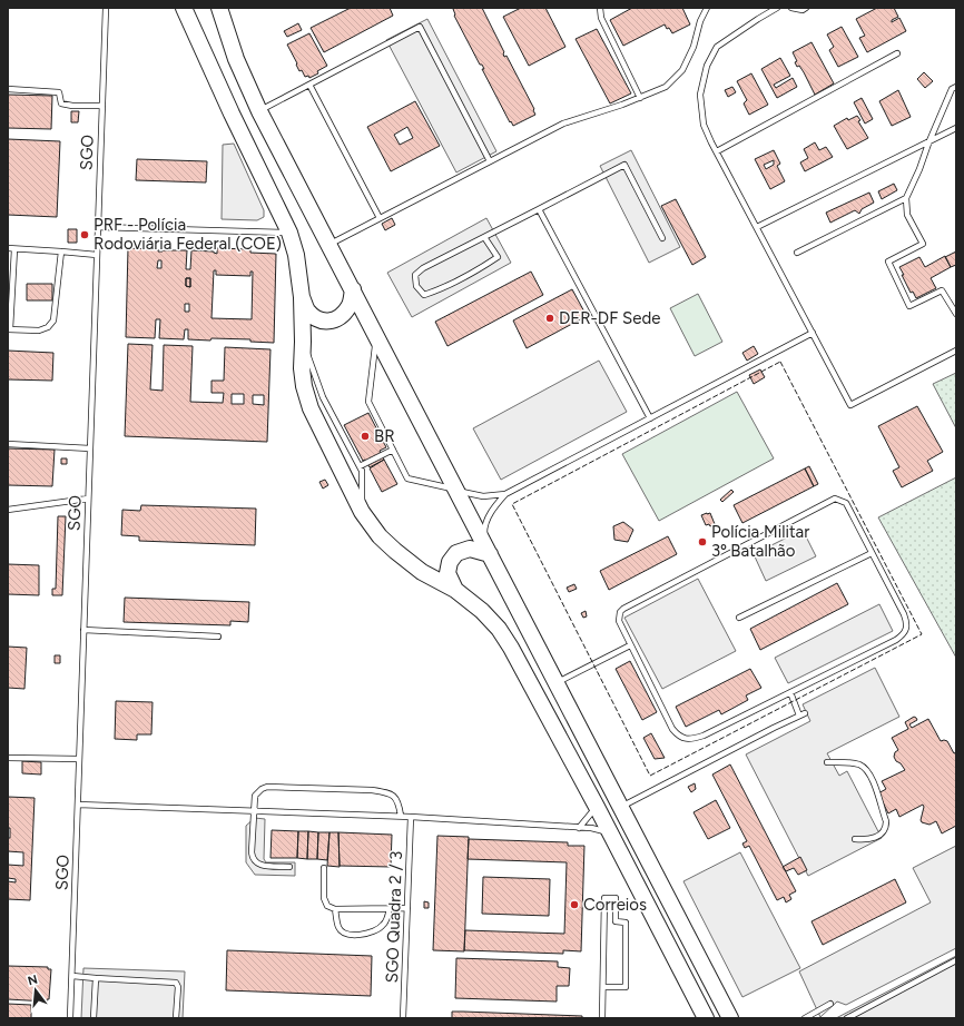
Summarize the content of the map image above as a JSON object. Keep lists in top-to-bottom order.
{
  "streets": {
    "lane": ["SGO", "SGO Quadra 2 / 3"]
  },
  "places": [
    "PRF - Polícia Rodoviária Federal (COE)",
    "DER-DF Sede",
    "BR",
    "Polícia Militar 3º Batalhão",
    "Correios"
  ],
  "north": "top"
}
